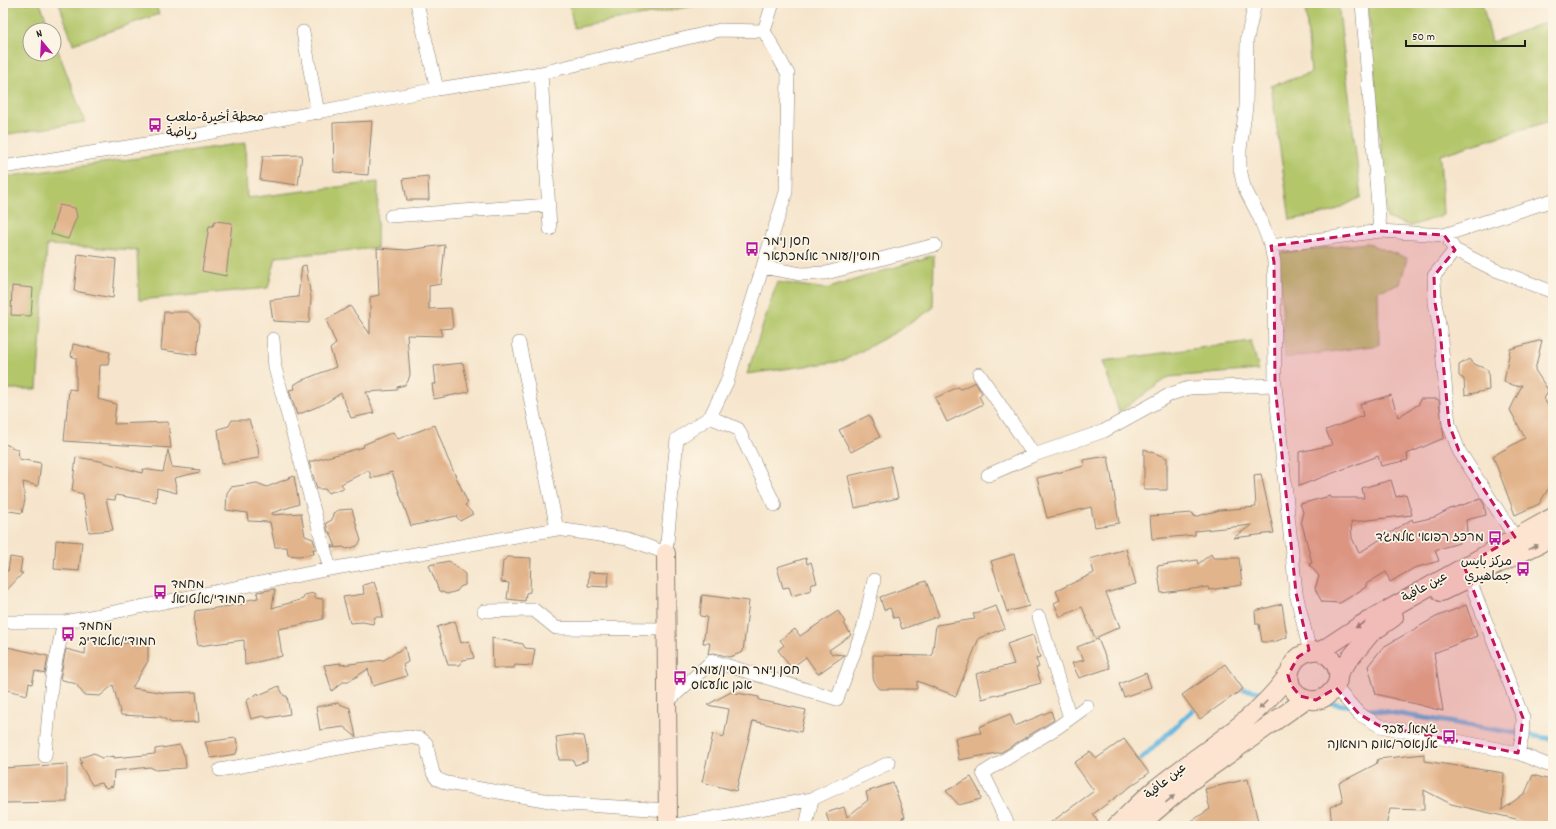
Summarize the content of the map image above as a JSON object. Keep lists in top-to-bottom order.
{
  "streets": {
    "main road": ["عين عافية"]
  },
  "places": {
    "bus stop": [
      "محطة أخيرة-ملعب رياضة",
      "חסן נימר חוסין/עומר אלמכתאר",
      "מרכז רפואי אלמג׳ד",
      "مركز بايس جماهيري",
      "מחמד חמודי/אלטואל",
      "מחמד חמודי/אלאדיב",
      "חסן נימר חוסין/עומר אבן אלעאס",
      "ג׳מאל עבד אלנאסר/אום רומאנה"
    ]
  },
  "scale_bar": "50 m",
  "north": "top"
}
